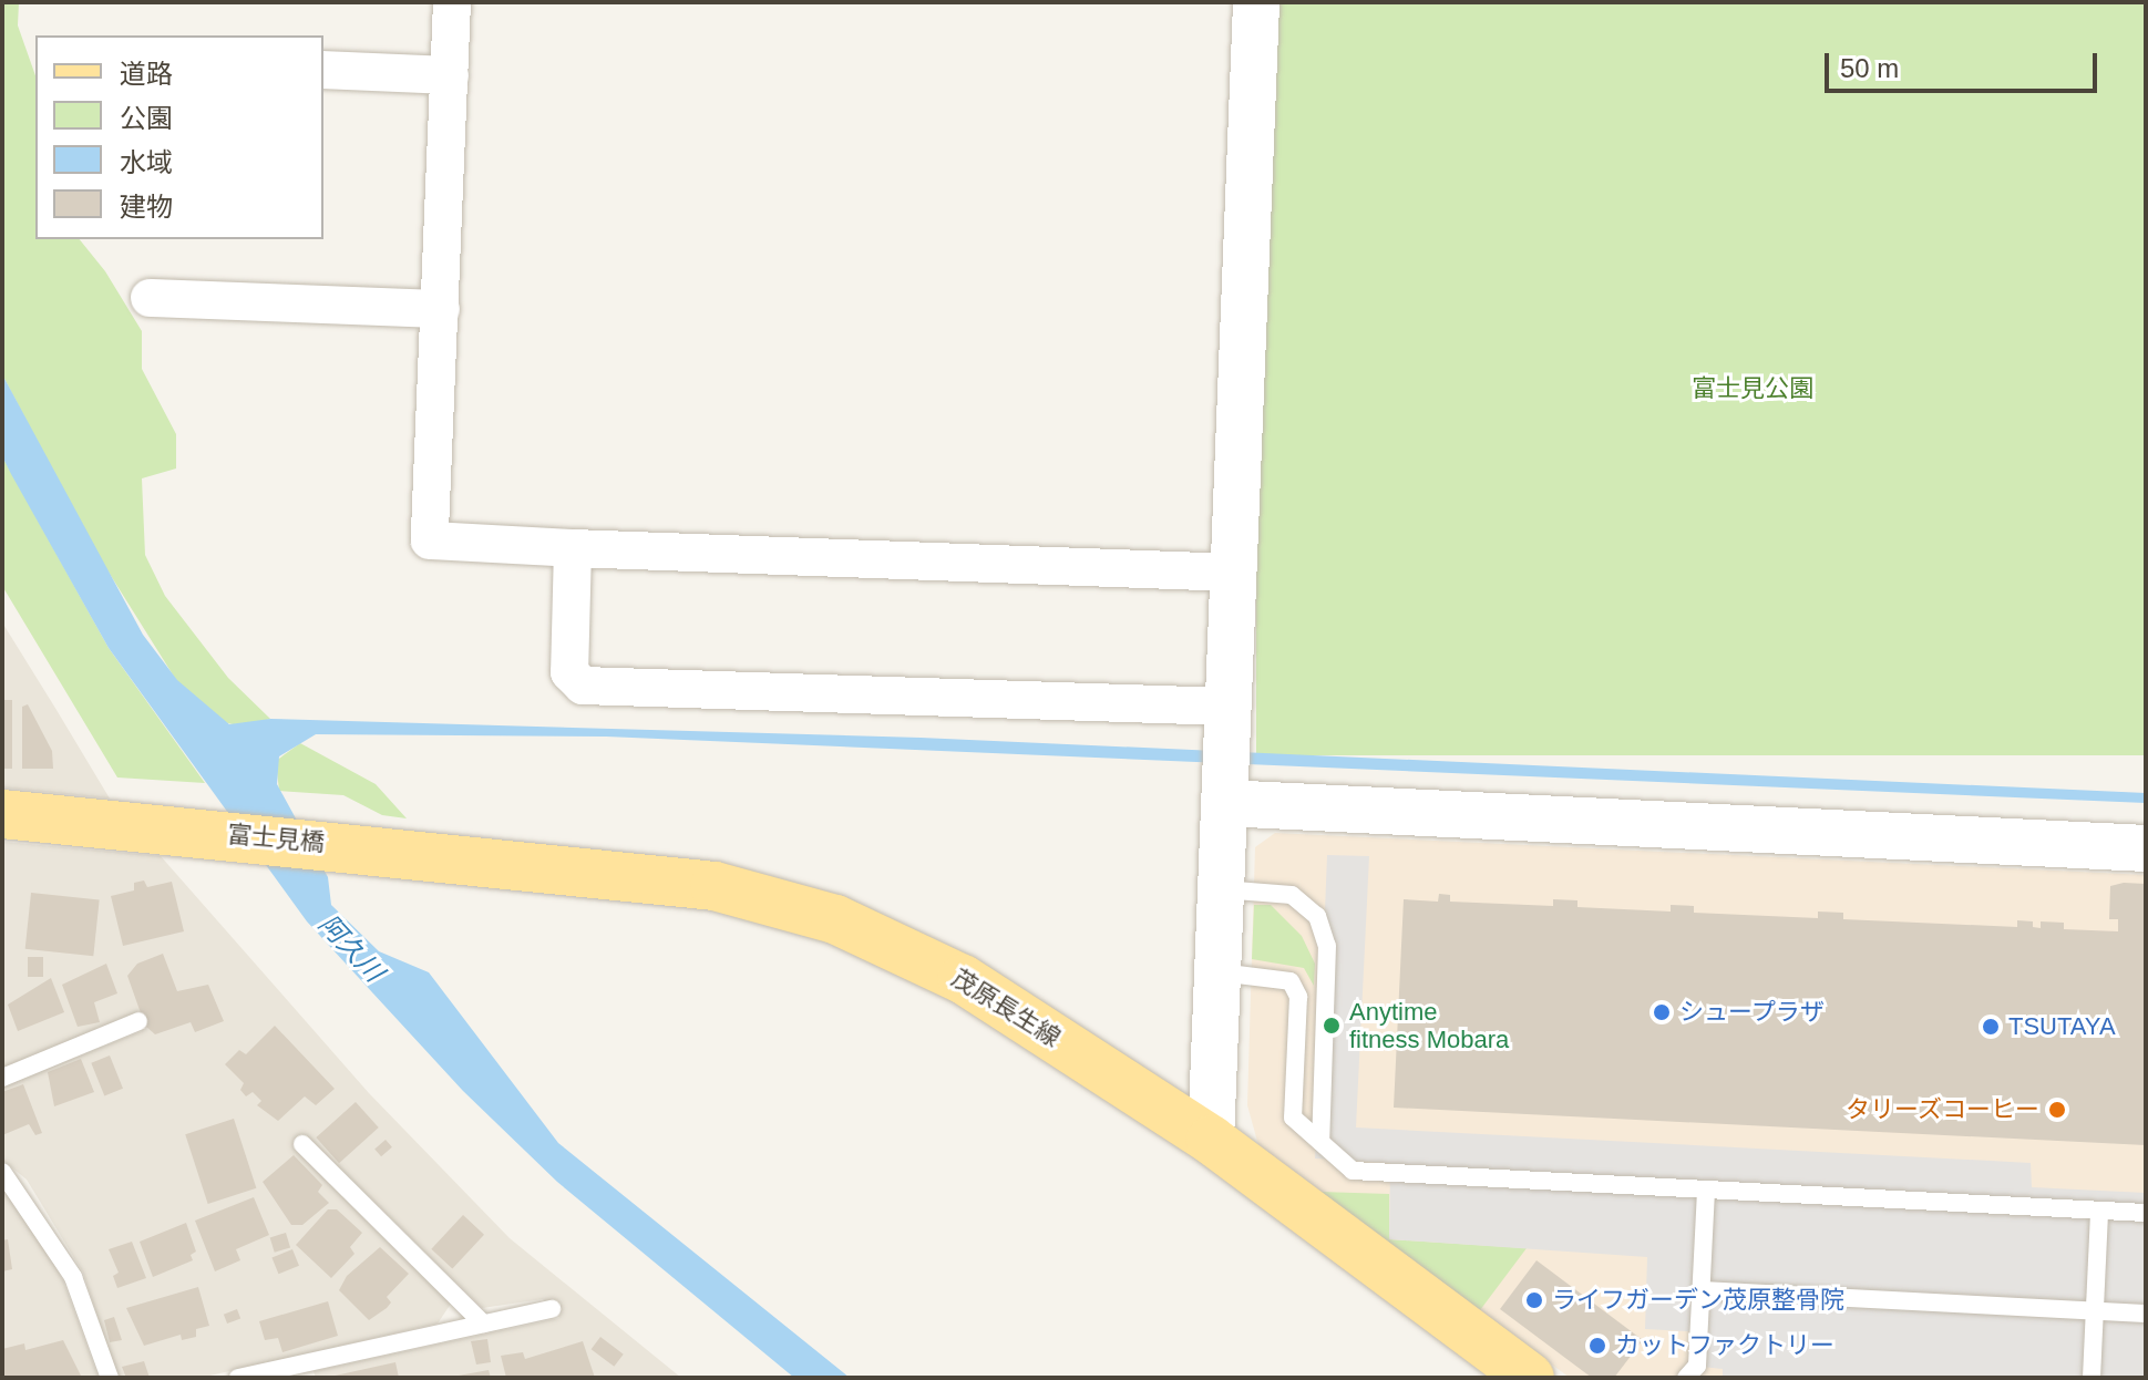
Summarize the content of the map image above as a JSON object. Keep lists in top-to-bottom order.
{
  "streets": {
    "main road": ["富士見橋", "茂原長生線"]
  },
  "crossings": [
    ["富士見橋", "茂原長生線"]
  ],
  "water": ["阿久川"],
  "parks": ["富士見公園"],
  "places": [
    "シュープラザ",
    "Anytime fitness Mobara",
    "TSUTAYA",
    "タリーズコーヒー",
    "ライフガーデン茂原整骨院",
    "カットファクトリー"
  ],
  "legend": [
    "道路",
    "公園",
    "水域",
    "建物"
  ],
  "scale_bar": "50 m"
}
